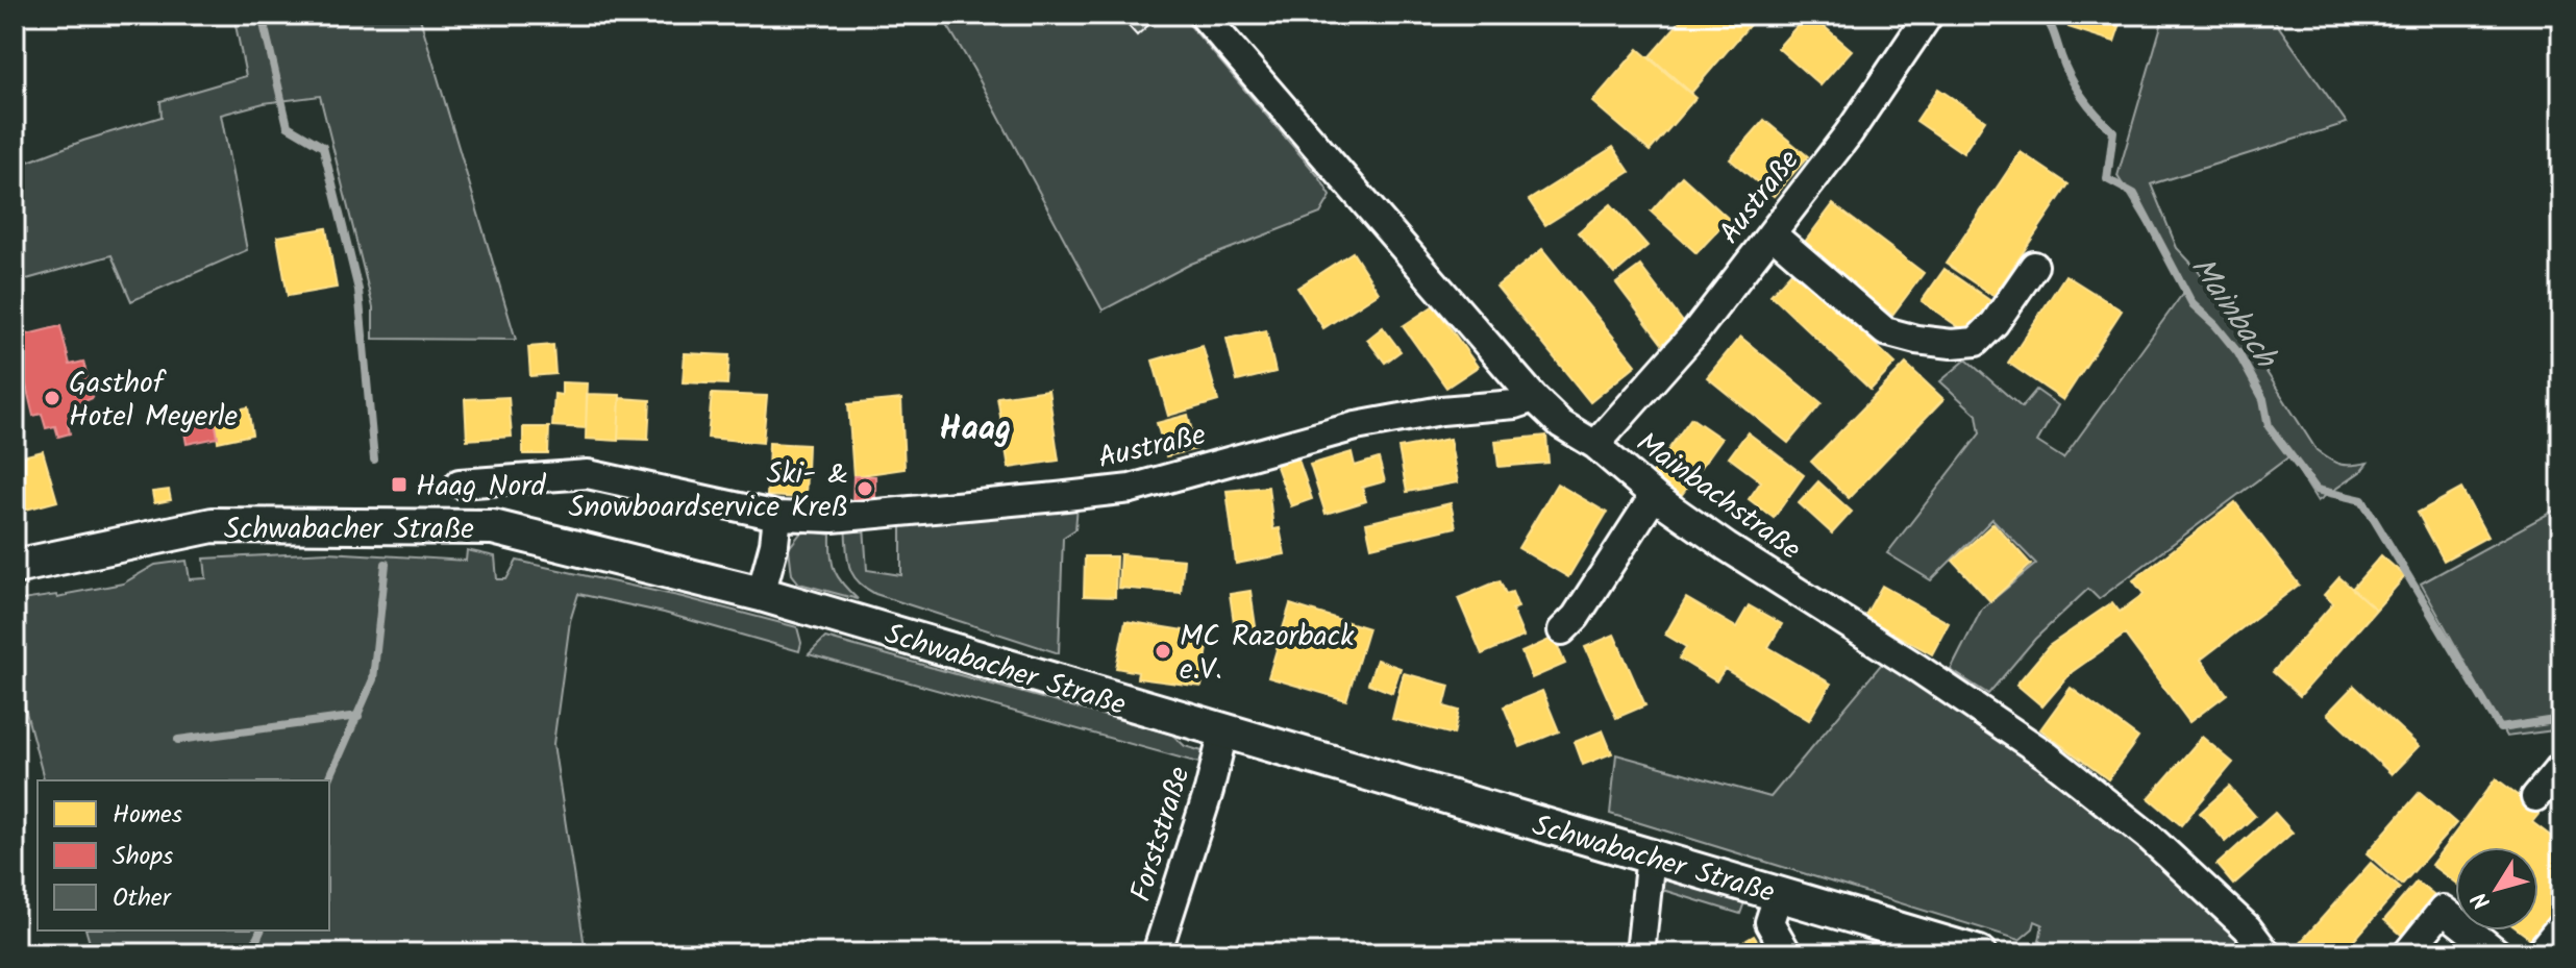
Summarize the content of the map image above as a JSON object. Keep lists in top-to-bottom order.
{
  "streets": {
    "main road": ["Schwabacher Straße"],
    "street": ["Austraße", "Mainbachstraße", "Forststraße"]
  },
  "crossings": [
    ["Austraße", "Mainbachstraße"],
    ["Schwabacher Straße", "Forststraße"]
  ],
  "districts": ["Haag"],
  "water": ["Mainbach"],
  "places": {
    "other": ["Gasthof Hotel Meyerle", "Ski- & Snowboardservice Kreß", "MC Razorback e.V."],
    "transit": ["Haag Nord"]
  },
  "legend": ["Homes", "Shops", "Other"],
  "north": "bottom left"
}
